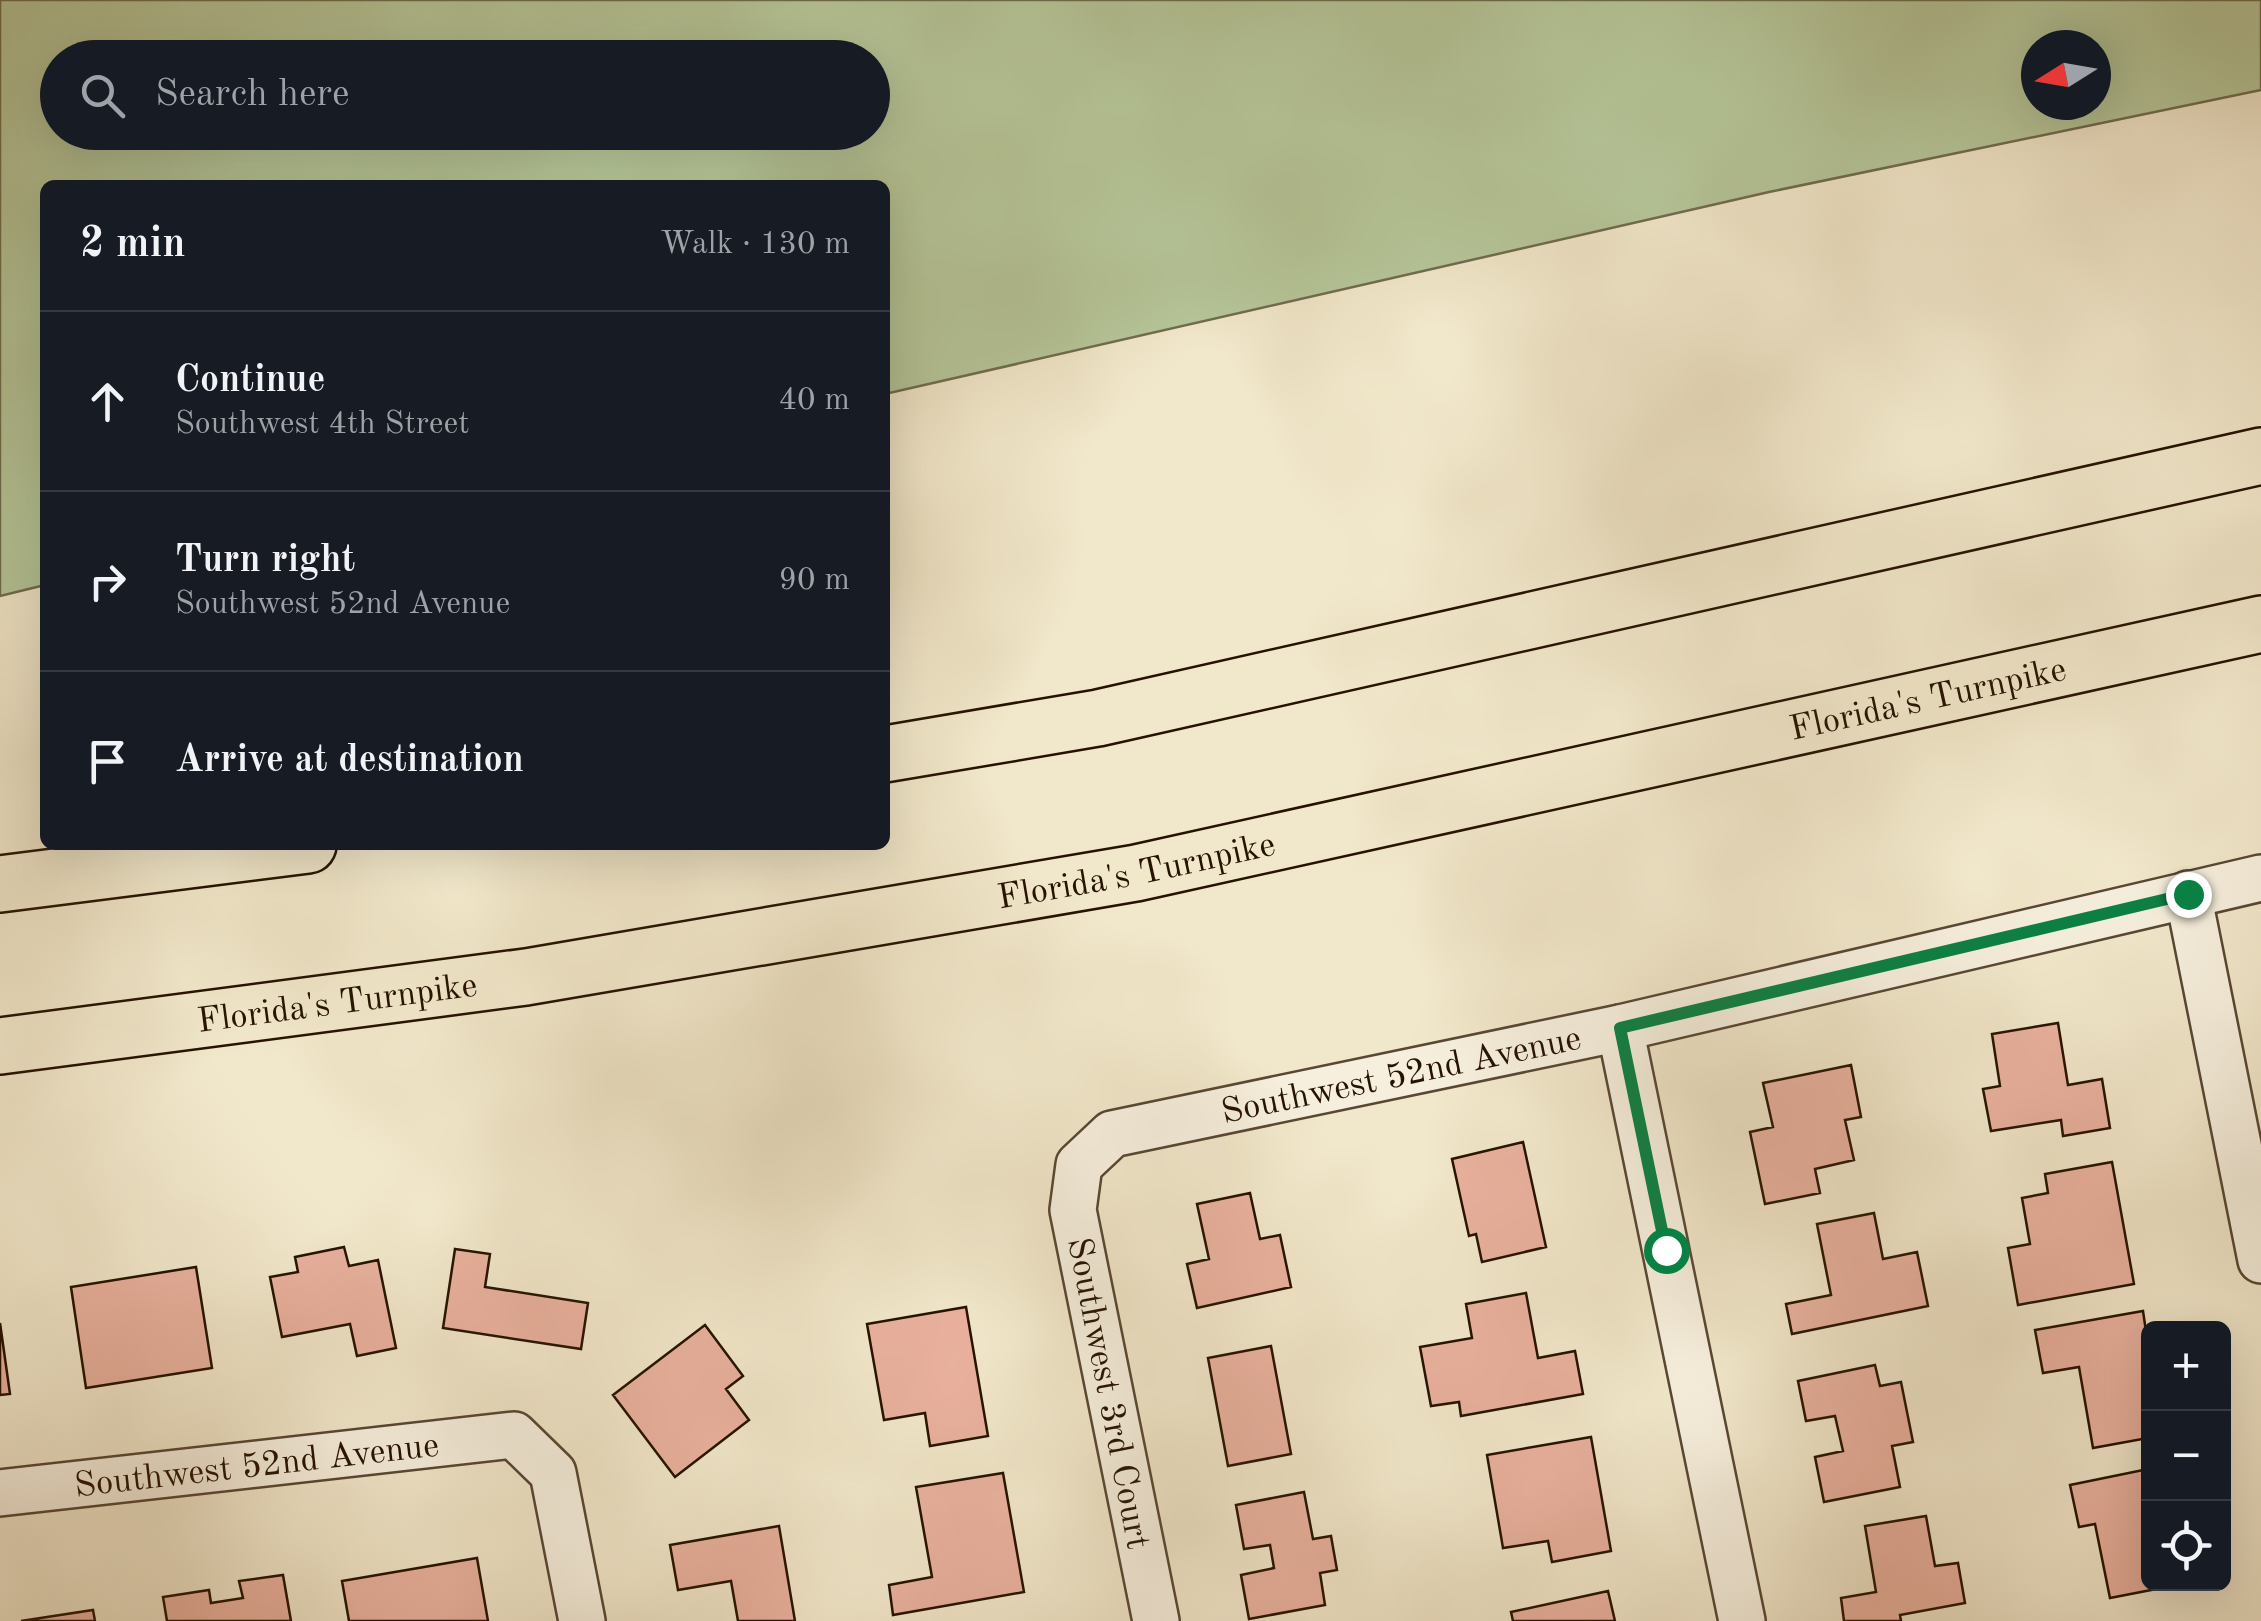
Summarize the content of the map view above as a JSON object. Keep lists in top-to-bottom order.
{
  "streets": {
    "highway": ["Florida's Turnpike"],
    "street": ["Southwest 52nd Avenue", "Southwest 3rd Court"]
  },
  "crossings": [
    ["Southwest 52nd Avenue", "Southwest 3rd Court"]
  ],
  "north": "left",
  "page": {
    "search": "Search here",
    "heading": ["2 min", "Walk · 130 m"],
    "list": [
      ["Continue", "Southwest 4th Street", "40 m"],
      ["Turn right", "Southwest 52nd Avenue", "90 m"],
      "Arrive at destination"
    ],
    "map_buttons": ["+", "−"]
  }
}
